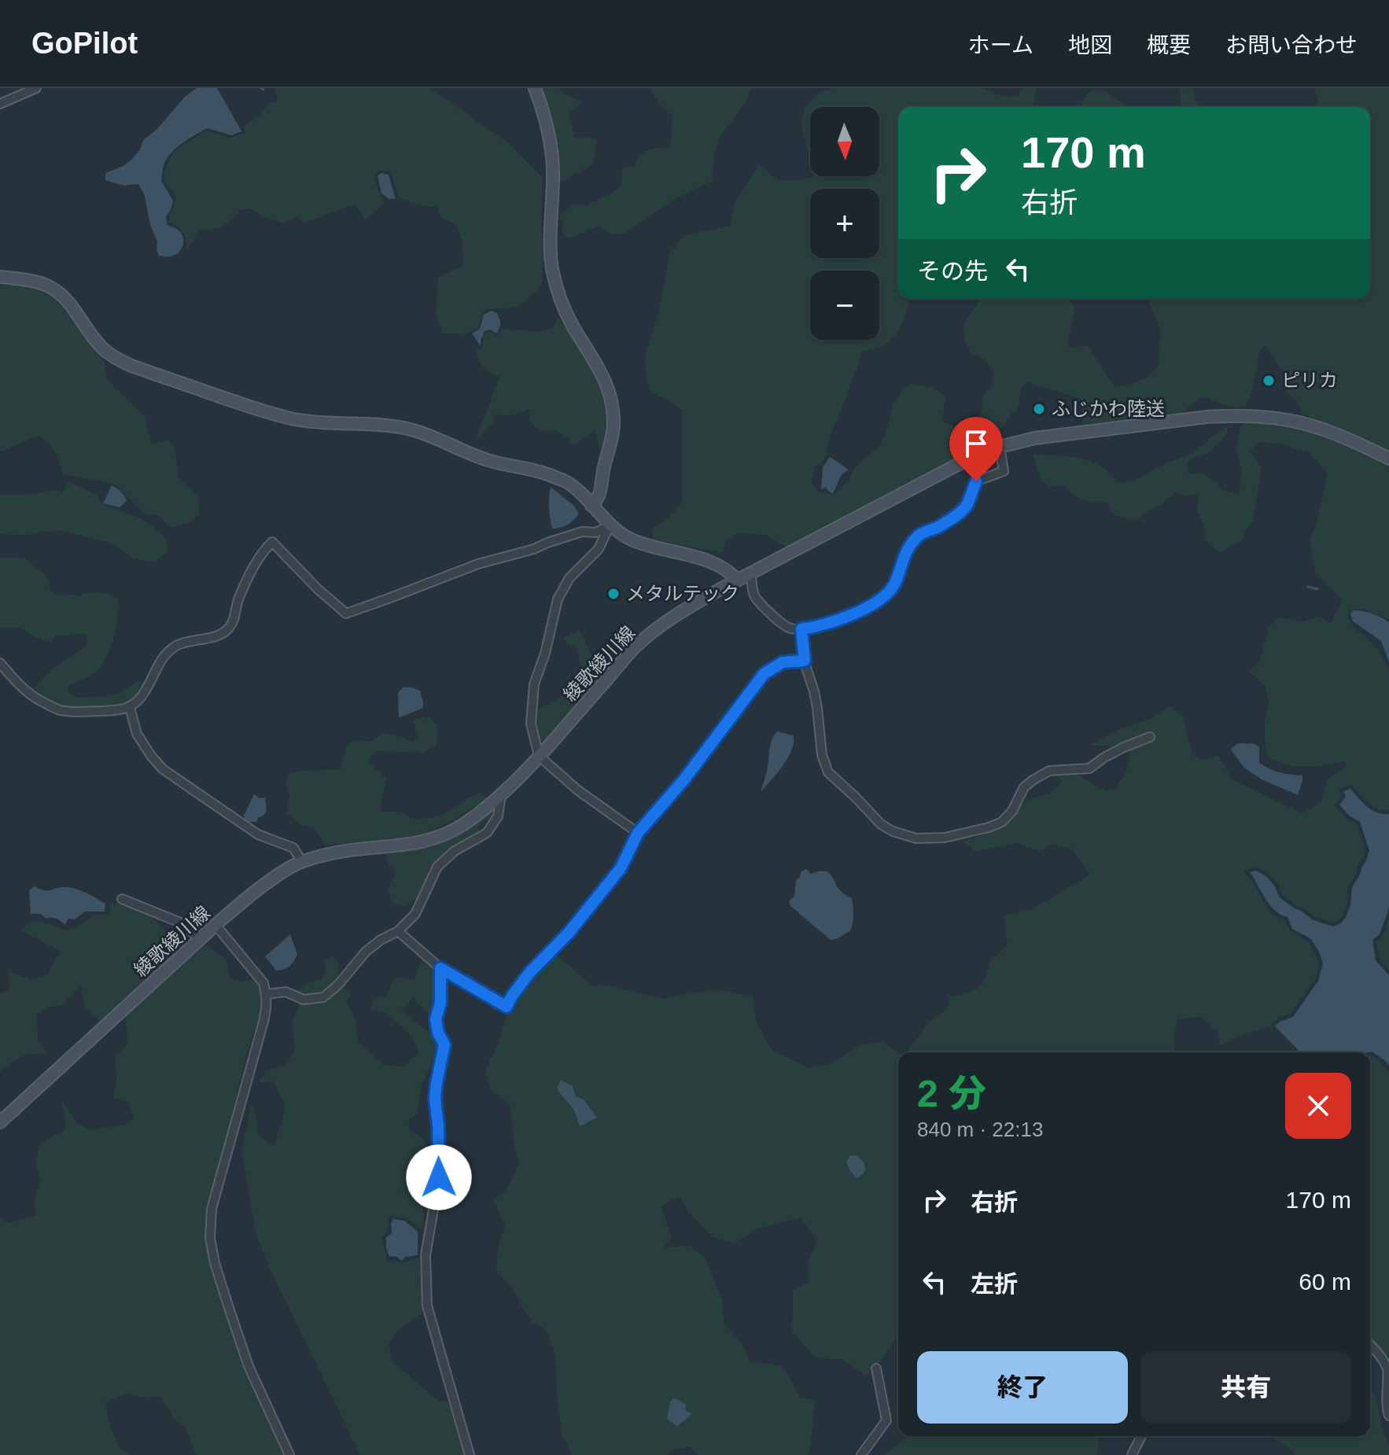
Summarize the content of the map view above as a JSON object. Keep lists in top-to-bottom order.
{
  "streets": {
    "main road": ["綾歌綾川線"]
  },
  "places": ["ピリカ", "ふじかわ陸送", "メタルテック"],
  "north": "bottom",
  "page": {
    "header": "GoPilot",
    "nav": [
      "ホーム",
      "地図",
      "概要",
      "お問い合わせ"
    ],
    "map_buttons": ["+", "−"],
    "turn": ["170 m", "右折"],
    "then": "その先",
    "heading": ["2 分", "840 m · 22:13"],
    "list": [
      {
        "name": "右折",
        "value": "170 m"
      },
      {
        "name": "左折",
        "value": "60 m"
      }
    ],
    "buttons": ["終了", "共有"]
  }
}
